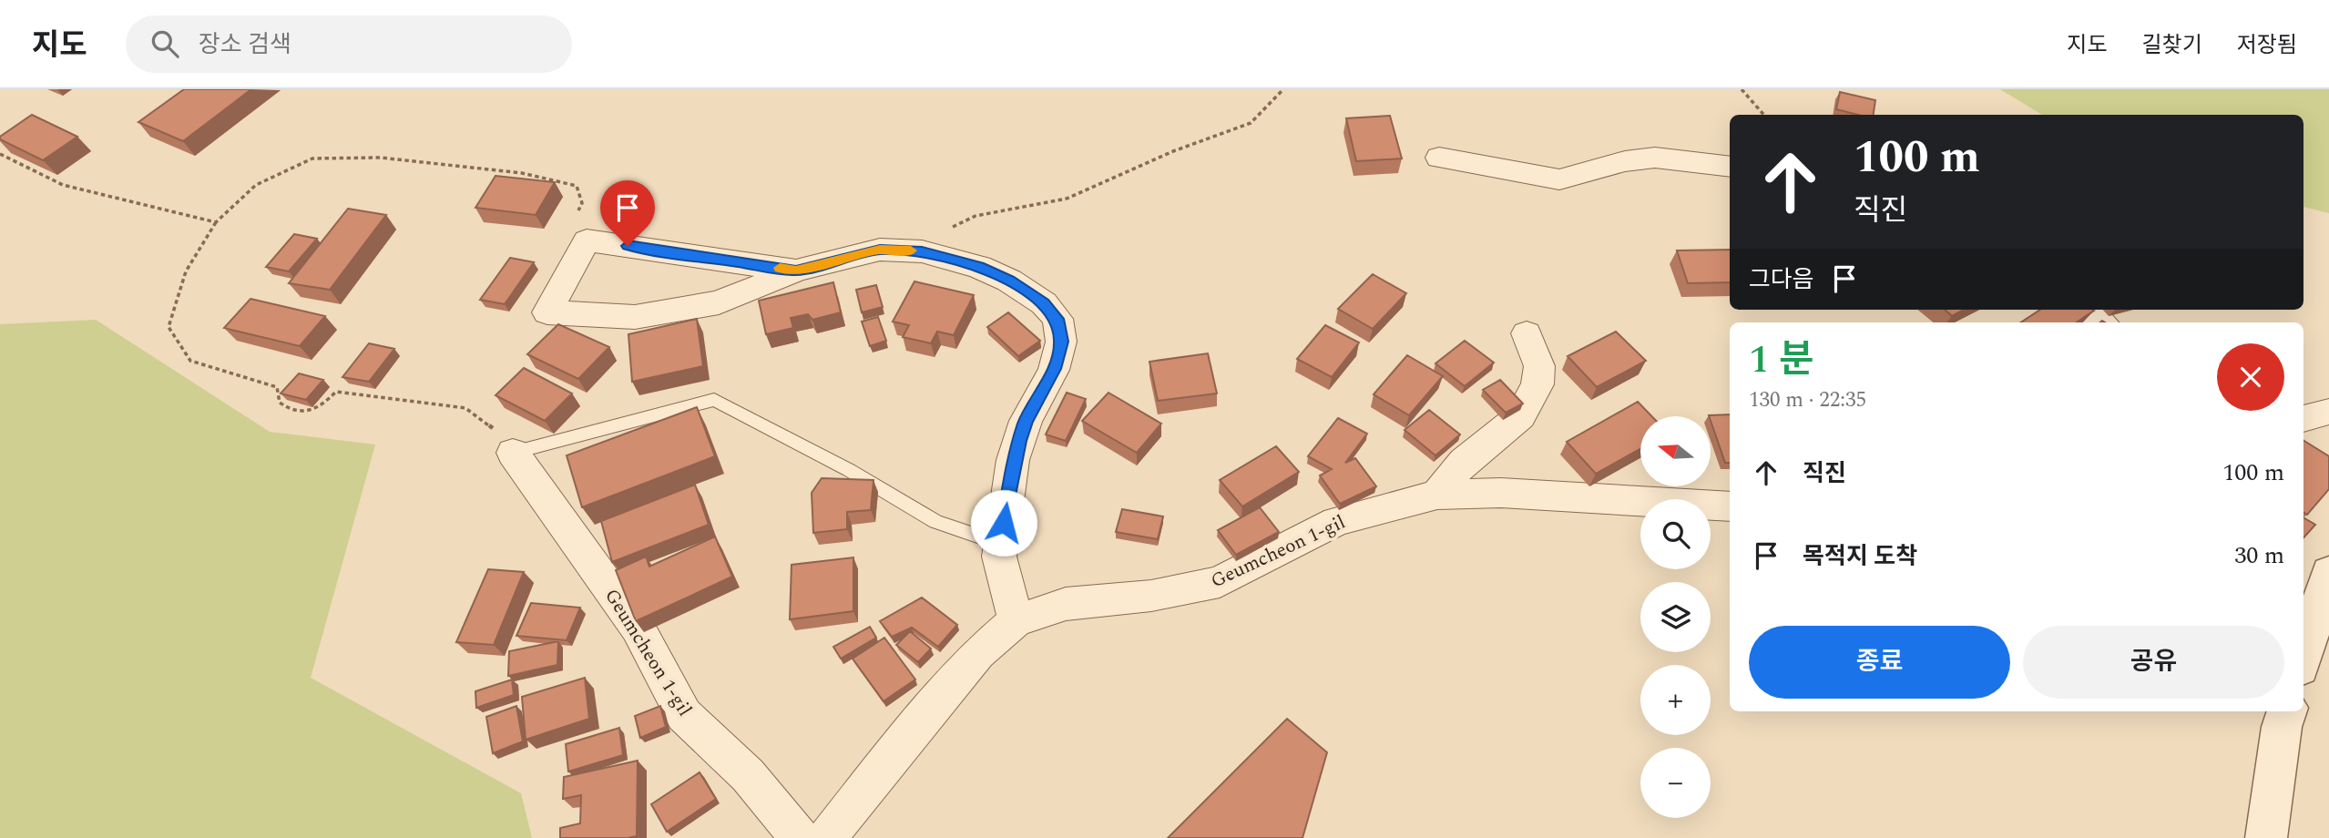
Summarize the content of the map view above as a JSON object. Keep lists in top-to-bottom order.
{
  "streets": {
    "street": ["Geumcheon 1-gil"]
  },
  "north": "left",
  "page": {
    "header": "지도",
    "search": "장소 검색",
    "nav": ["지도", "길찾기", "저장됨"],
    "turn": ["100 m", "직진"],
    "then": "그다음",
    "heading": ["1 분", "130 m · 22:35"],
    "map_buttons": ["+", "−"],
    "list": [
      {
        "name": "직진",
        "value": "100 m"
      },
      {
        "name": "목적지 도착",
        "value": "30 m"
      }
    ],
    "buttons": ["종료", "공유"]
  }
}
